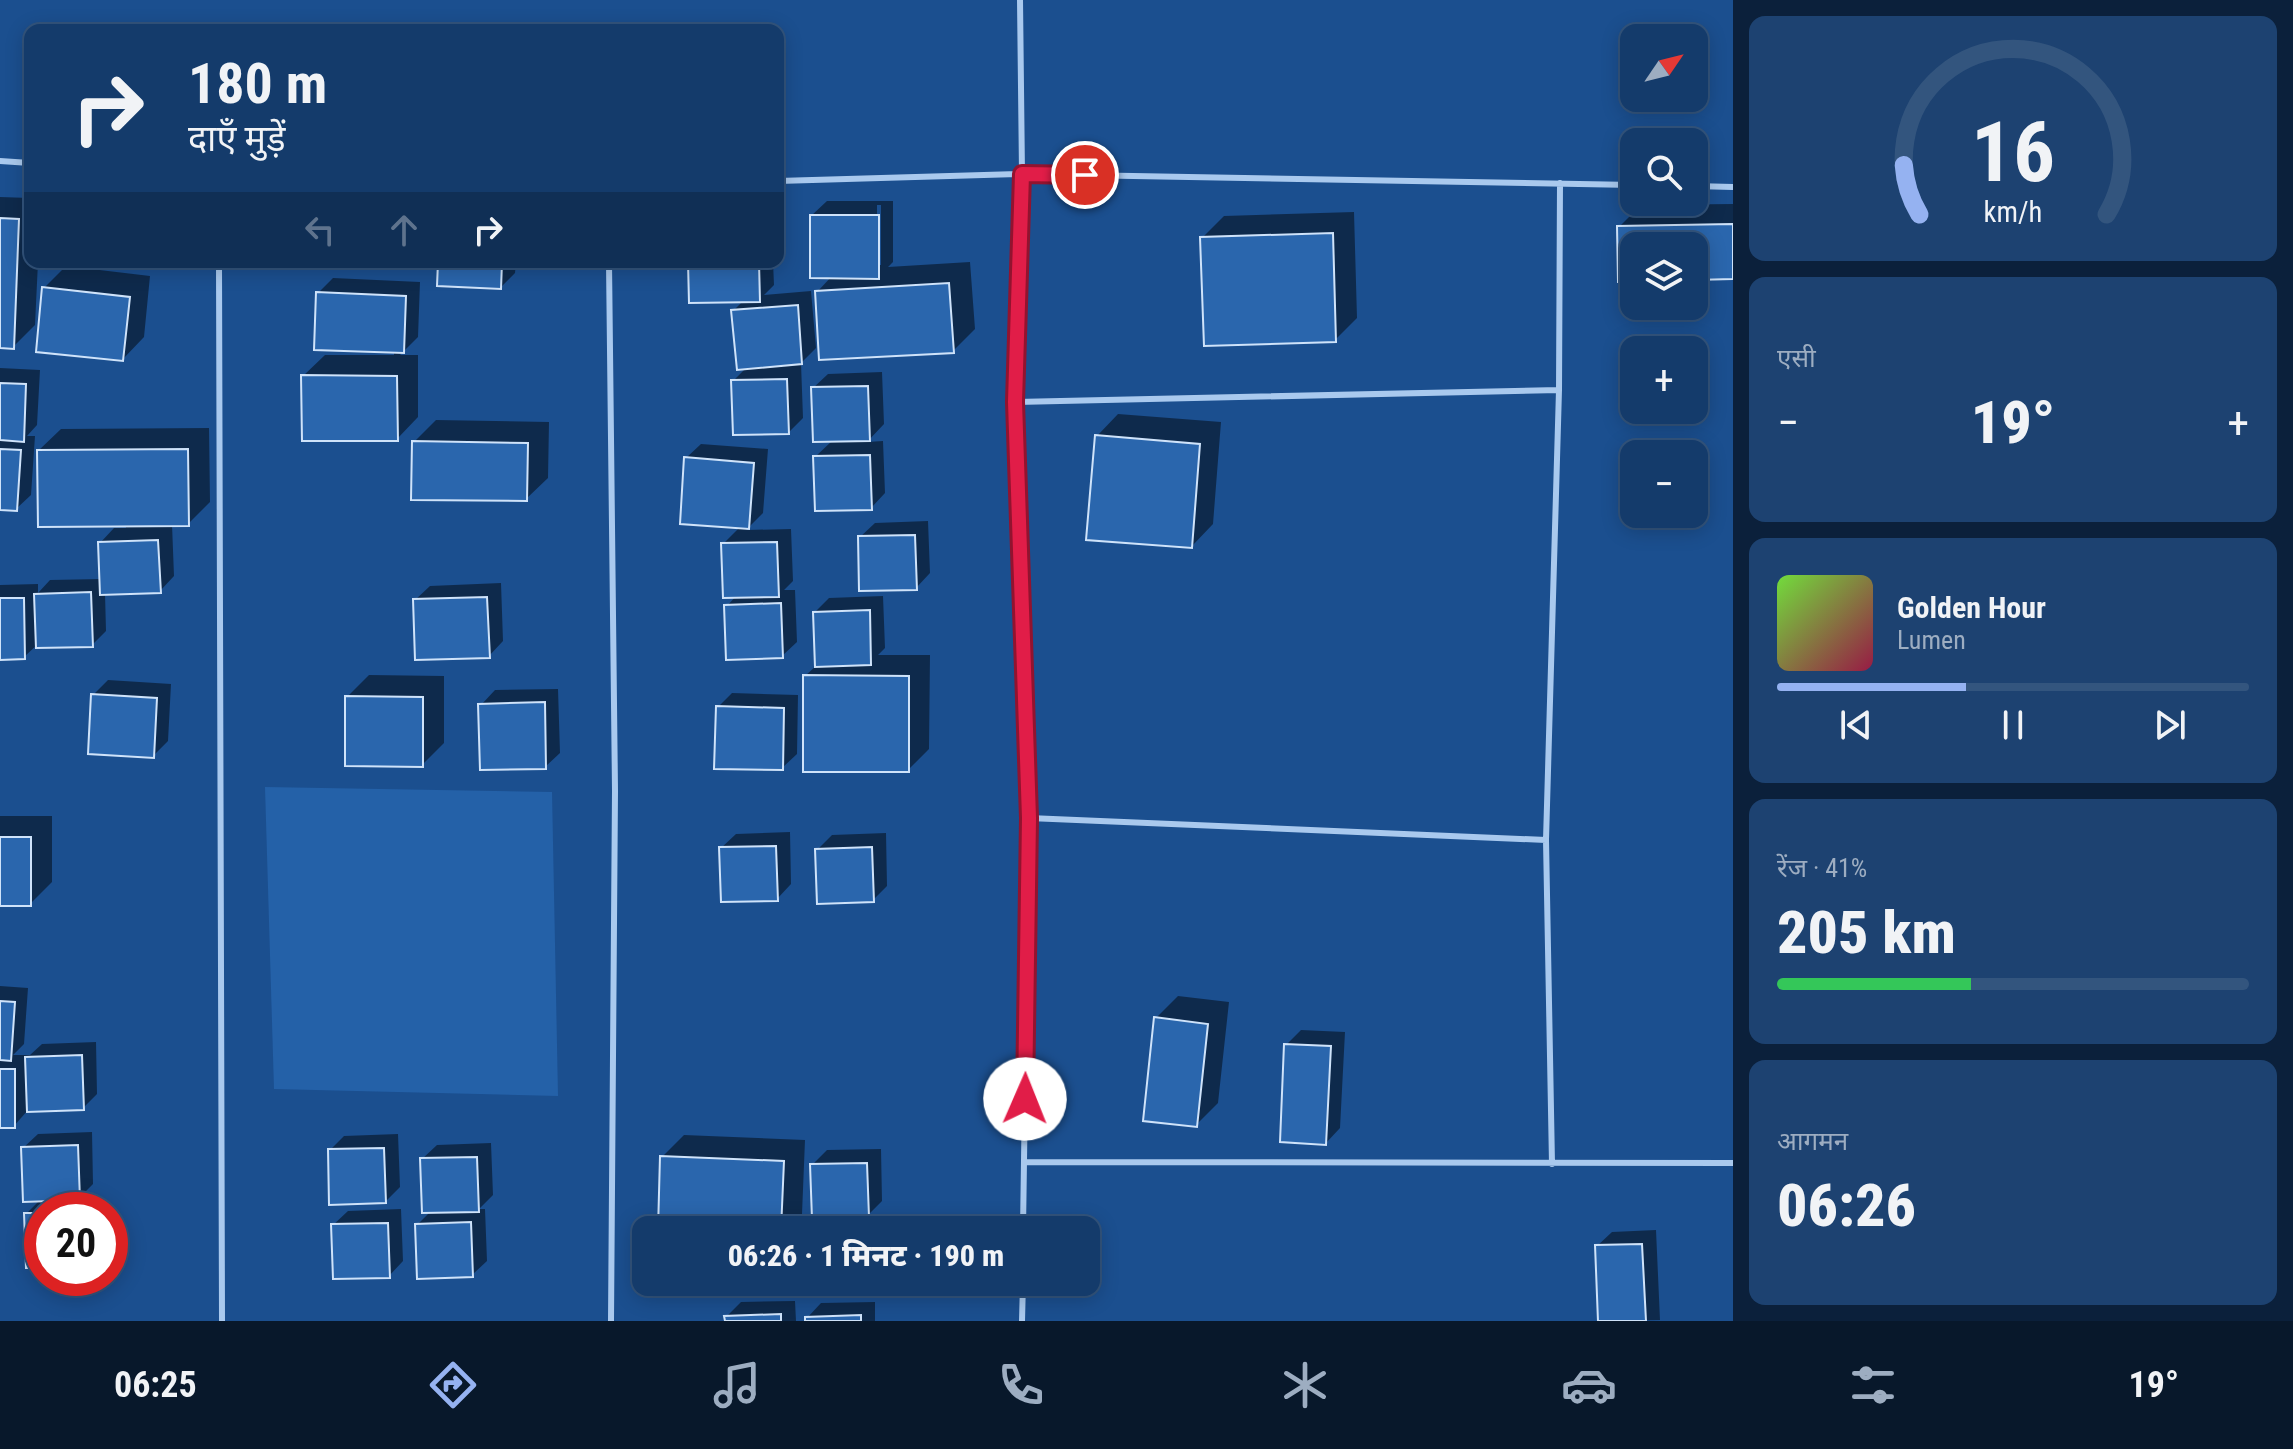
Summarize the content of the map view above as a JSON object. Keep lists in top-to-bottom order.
{
  "north": "top right",
  "page": {
    "map_buttons": ["+", "−"],
    "turn": ["180 m", "दाएँ मुड़ें"],
    "tile": [
      "एसी",
      ["रेंज · 41%", "205 km"],
      ["आगमन", "06:26"]
    ],
    "heat": ["−", "19°", "+"],
    "song": ["Golden Hour", "Lumen"],
    "limit": "20",
    "trip": "06:26 · 1 मिनट · 190 m",
    "tabs": ["06:25", "19°"],
    "gauge": ["16", "km/h"]
  }
}
